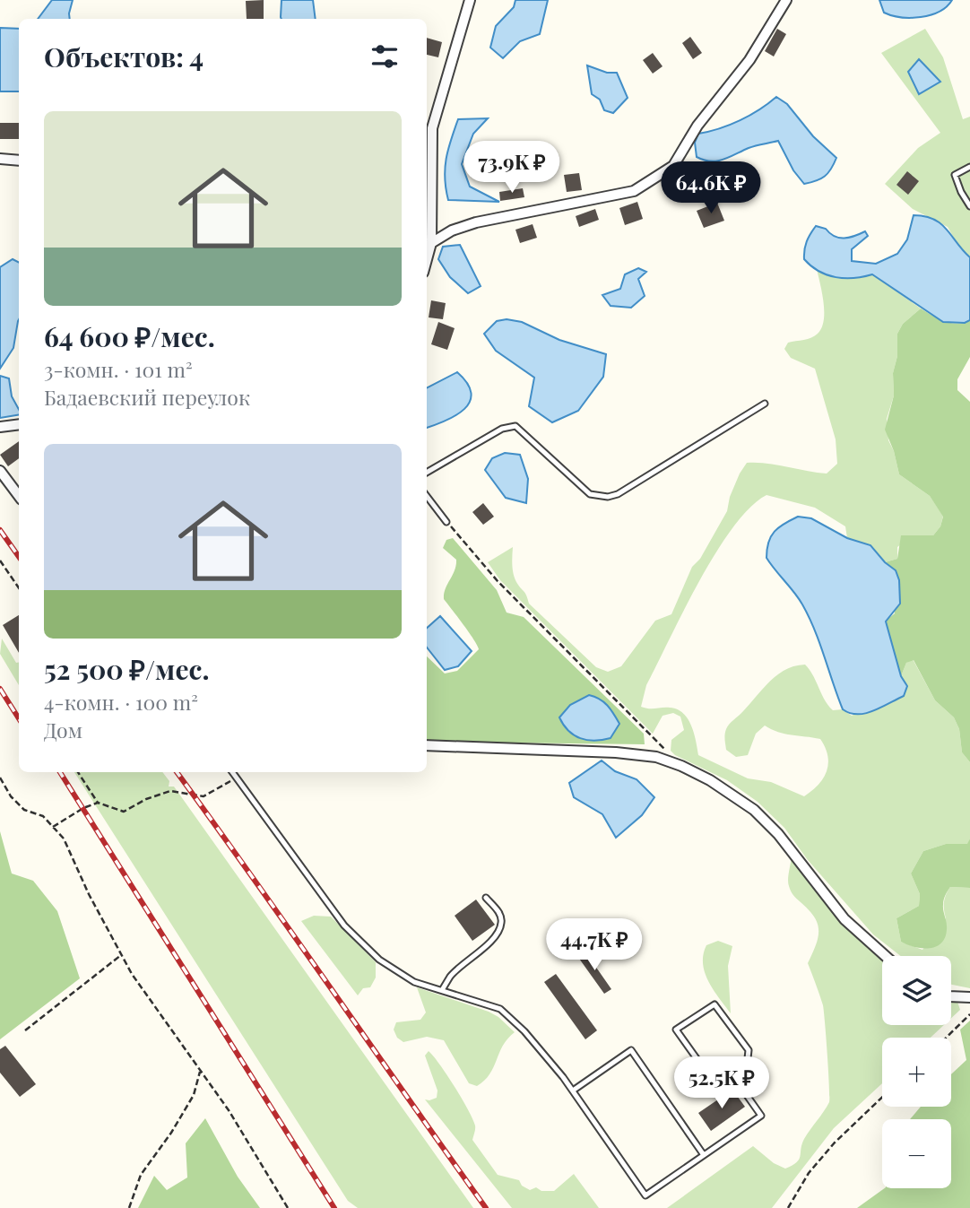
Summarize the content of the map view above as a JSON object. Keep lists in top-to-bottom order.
{
  "page": {
    "heading": "Объектов: 4",
    "list": [
      {
        "name": "64 600 ₽/мес.",
        "note": "3-комн. · 101 m² · Бадаевский переулок"
      },
      {
        "name": "52 500 ₽/мес.",
        "note": "4-комн. · 100 m² · Дом"
      }
    ],
    "price": [
      "73.9K ₽",
      "64.6K ₽",
      "44.7K ₽",
      "52.5K ₽"
    ],
    "map_buttons": ["+", "−"]
  }
}
